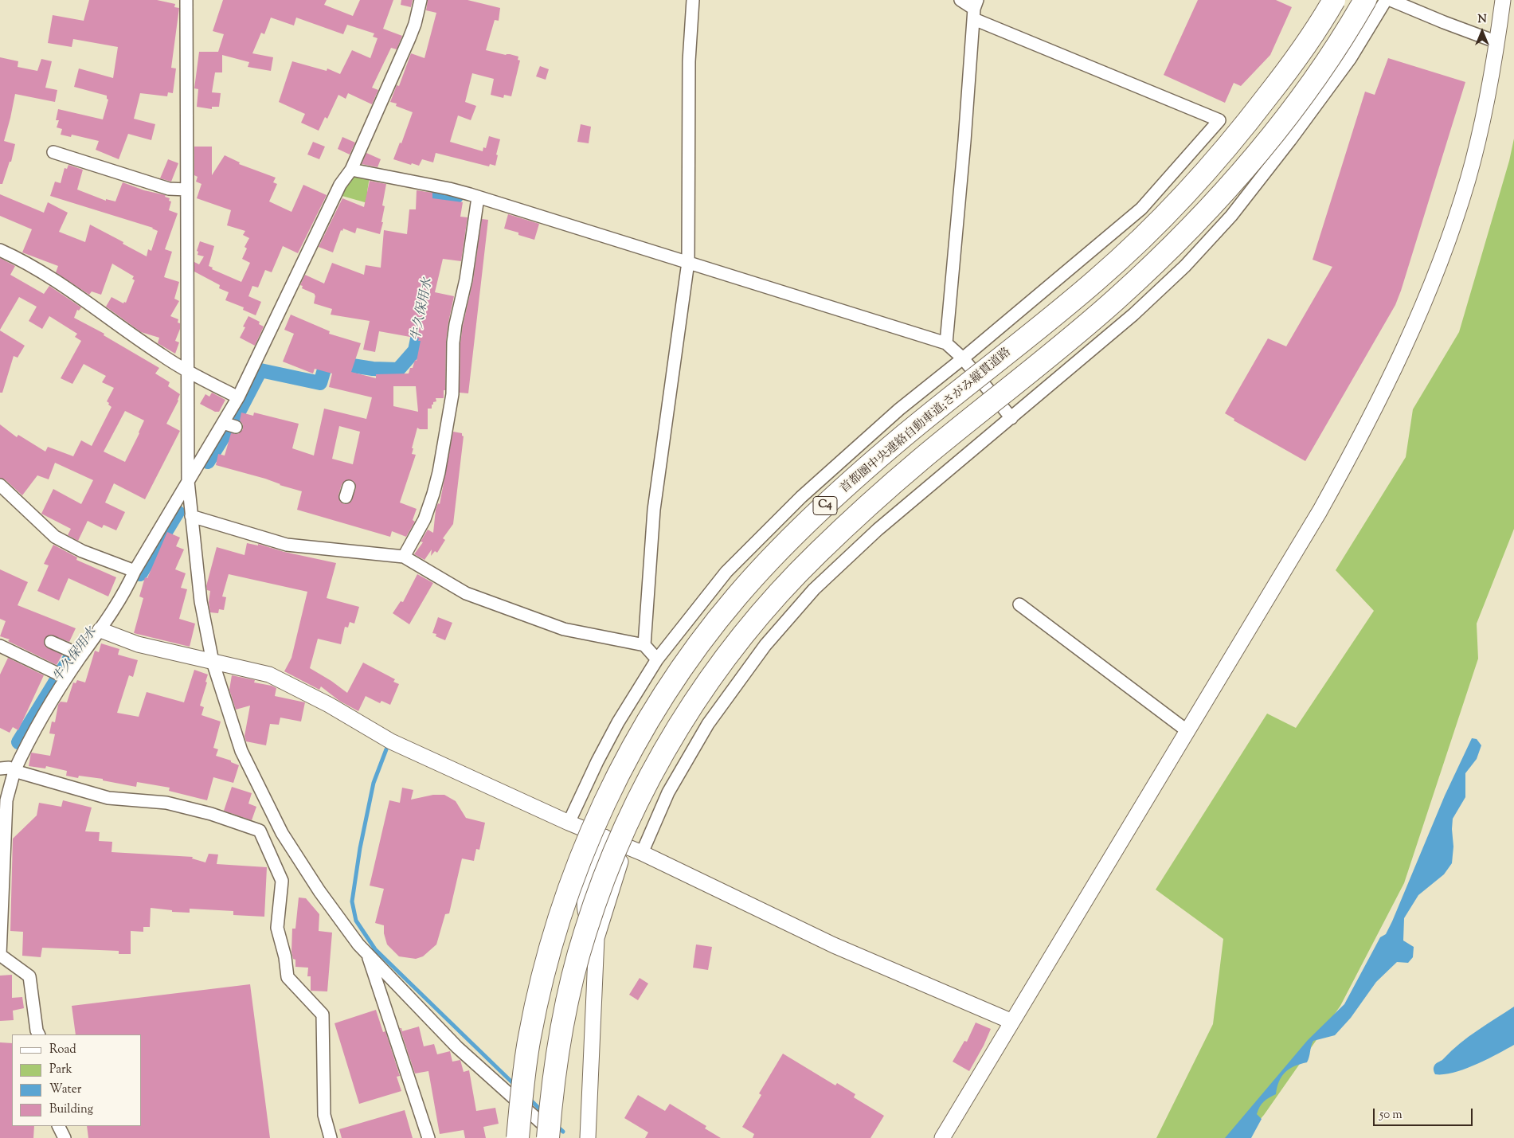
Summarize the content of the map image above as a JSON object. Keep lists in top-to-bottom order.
{
  "streets": {
    "highway": ["首都圏中央連絡自動車道;さがみ縦貫道路", "C4"]
  },
  "water": ["牛久保用水"],
  "legend": [
    "Road",
    "Park",
    "Water",
    "Building"
  ],
  "scale_bar": "50 m",
  "north": "top"
}
